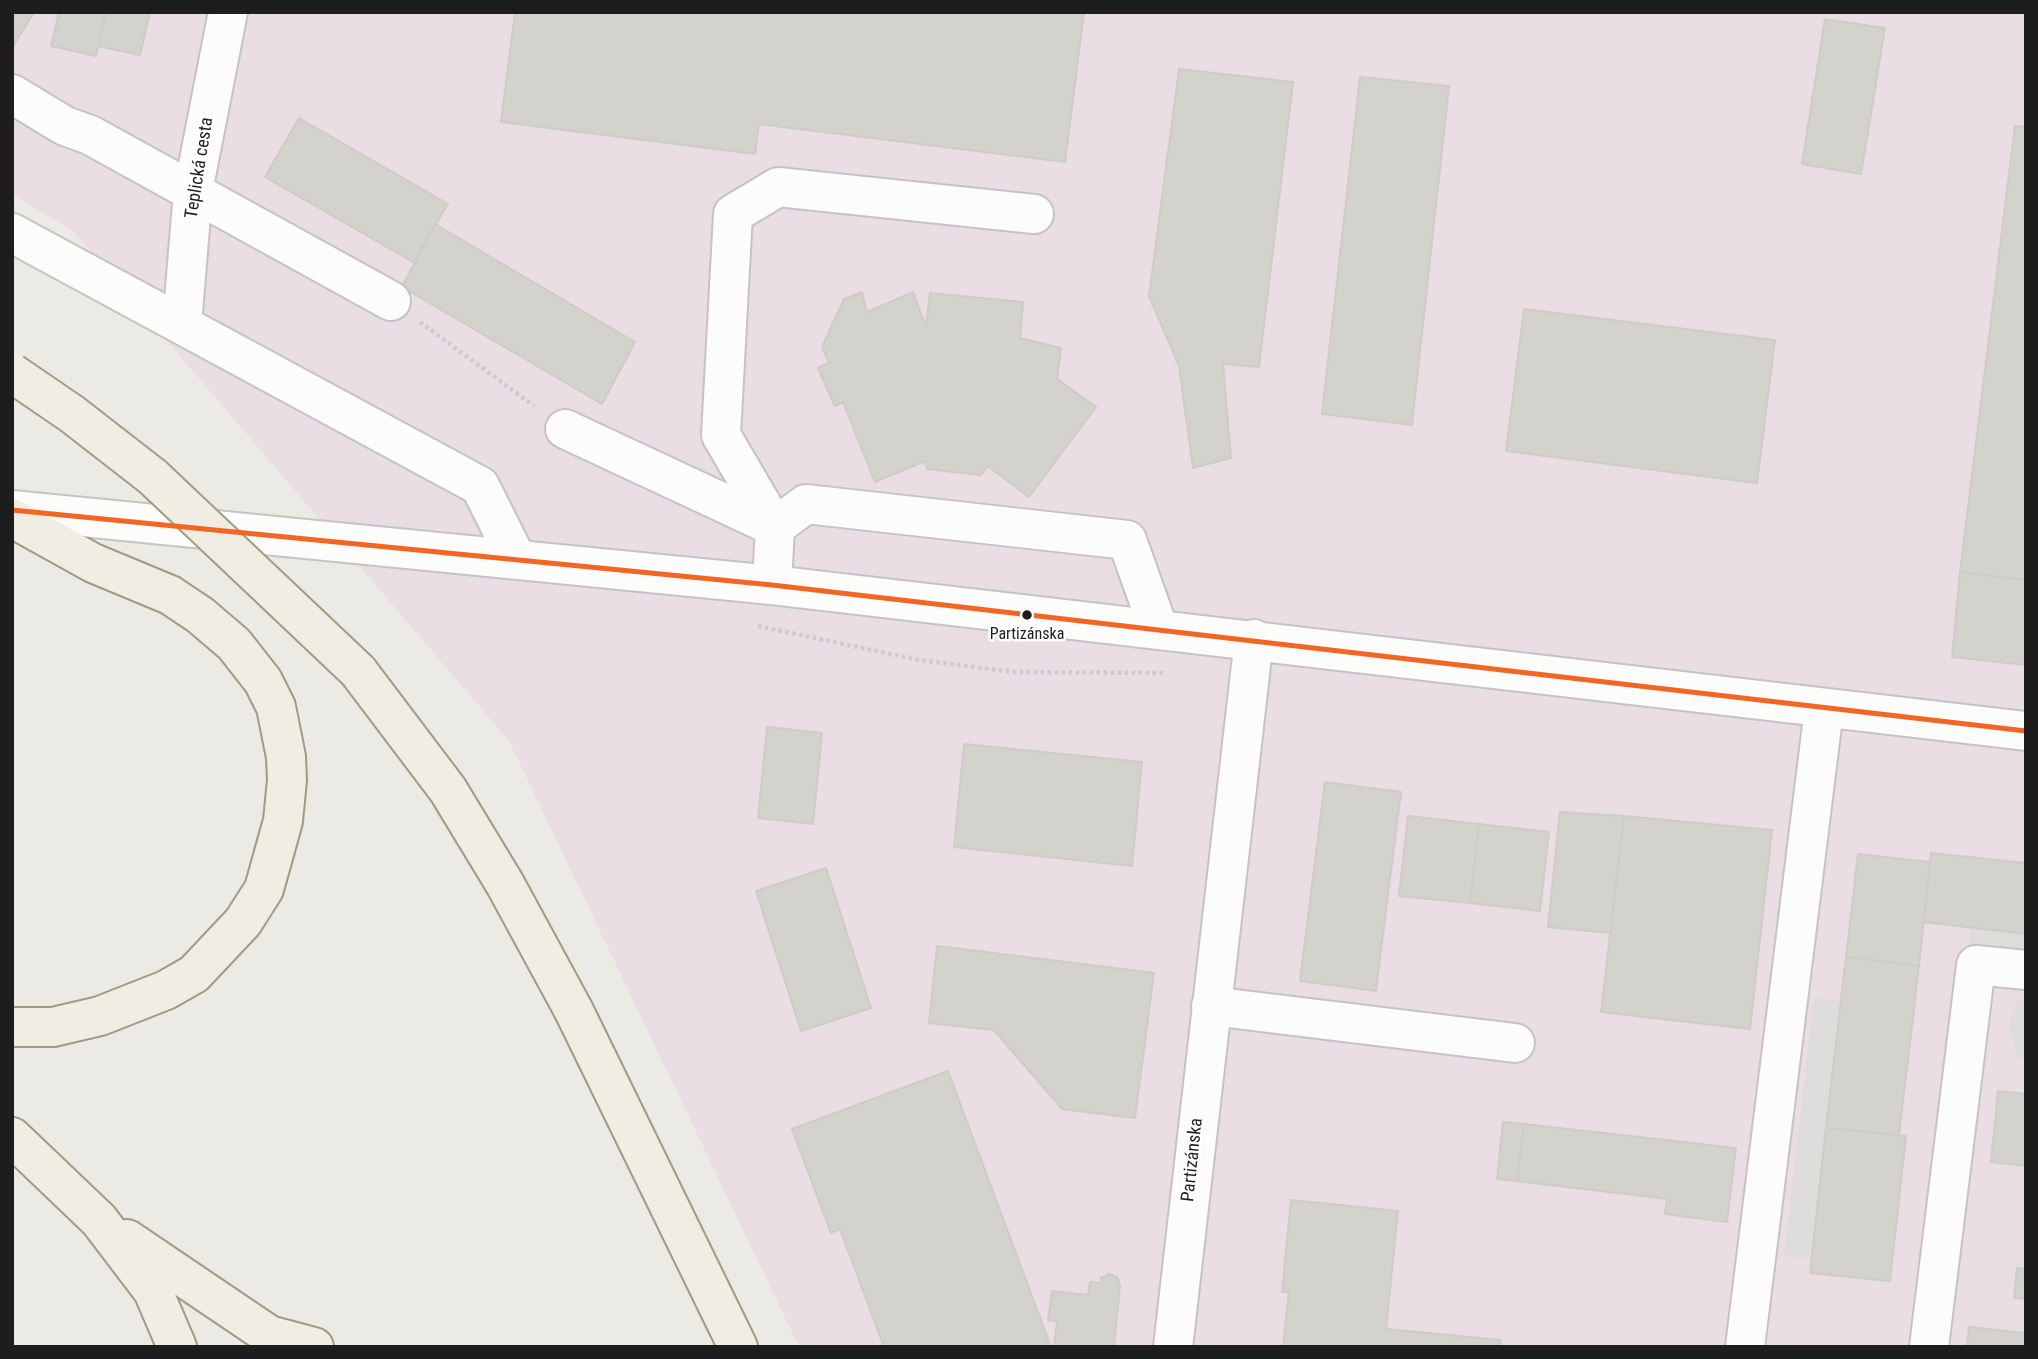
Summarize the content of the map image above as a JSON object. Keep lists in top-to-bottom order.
{
  "streets": {
    "street": ["Teplická cesta", "Partizánska"]
  },
  "places": ["Partizánska"]
}
